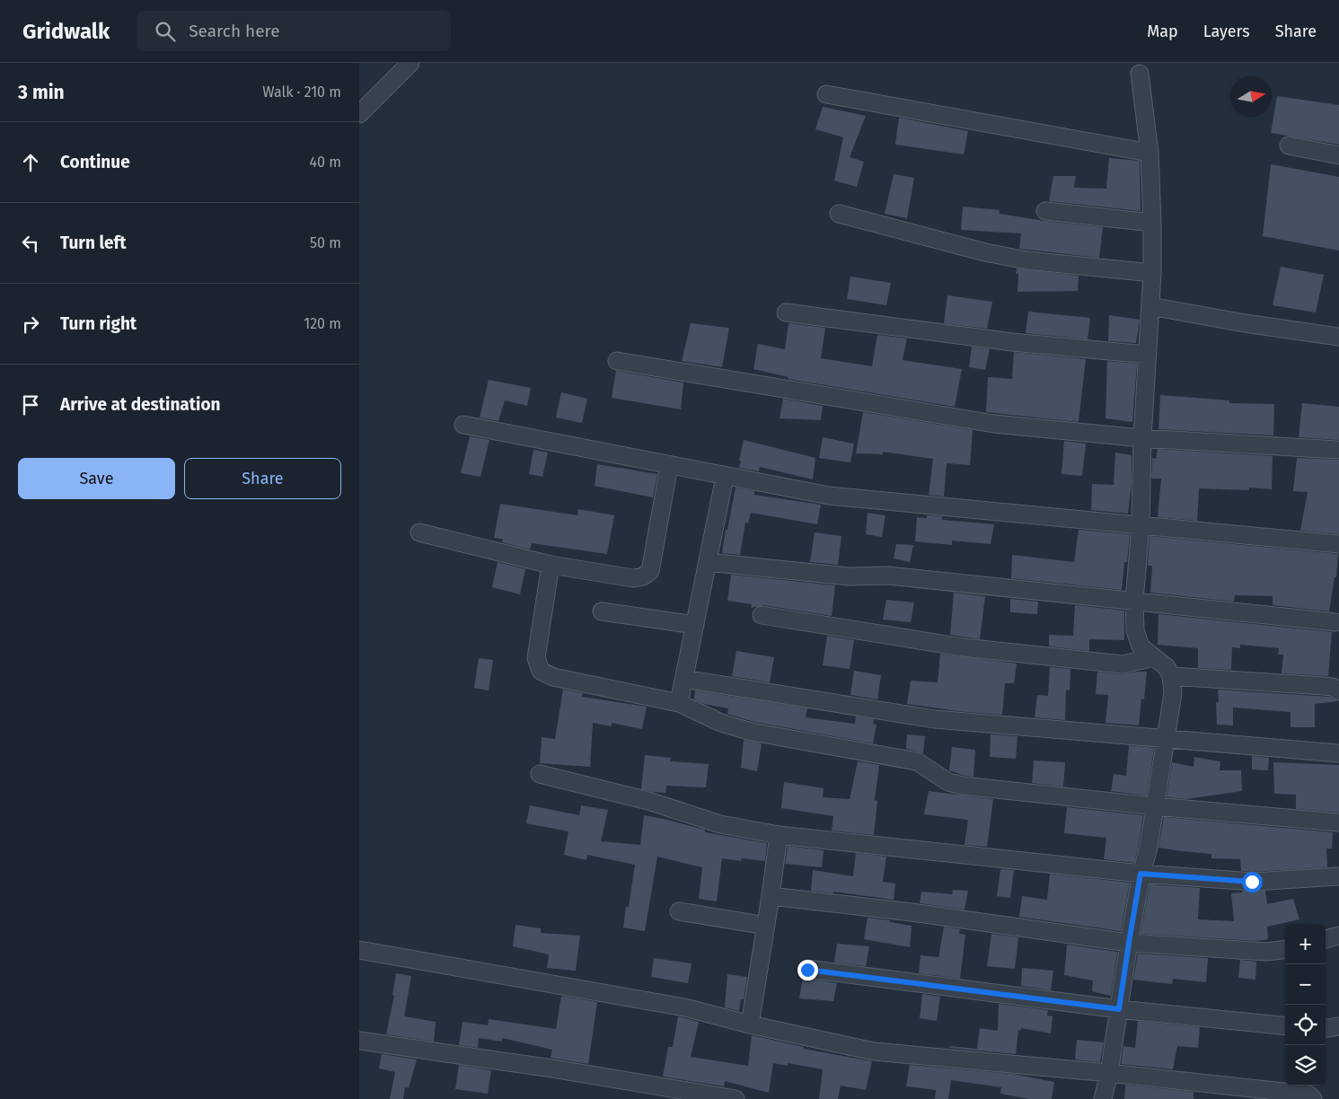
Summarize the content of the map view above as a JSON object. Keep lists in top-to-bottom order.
{
  "north": "right",
  "page": {
    "header": "Gridwalk",
    "search": "Search here",
    "nav": ["Map", "Layers", "Share"],
    "heading": ["3 min", "Walk · 210 m"],
    "list": [
      ["Continue", "40 m"],
      ["Turn left", "50 m"],
      ["Turn right", "120 m"],
      "Arrive at destination"
    ],
    "buttons": ["Save", "Share"],
    "map_buttons": ["+", "−"]
  }
}
